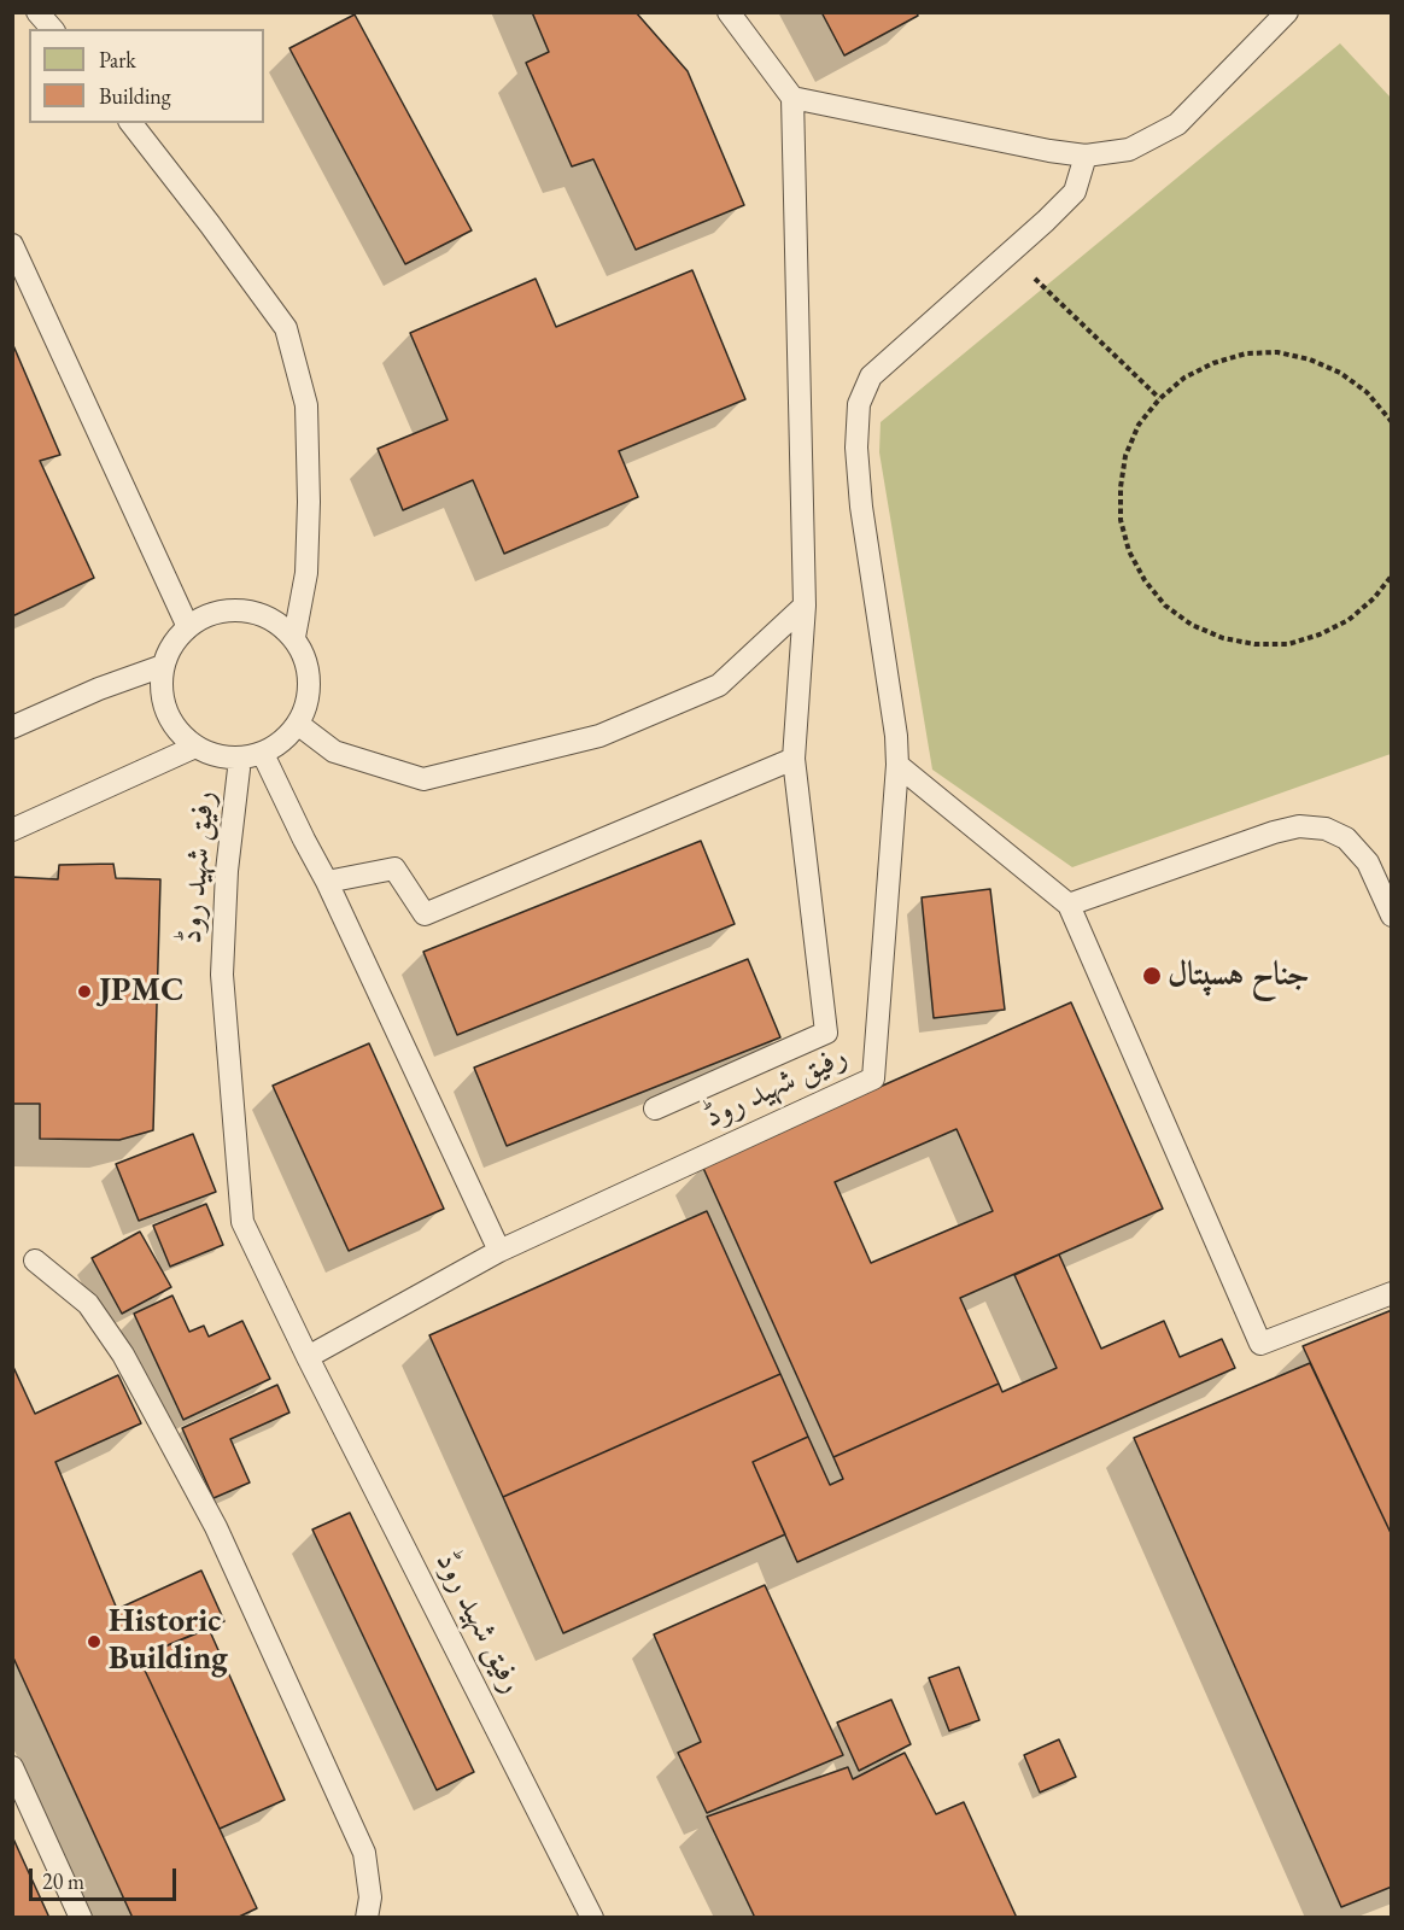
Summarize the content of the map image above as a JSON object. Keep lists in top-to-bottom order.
{
  "streets": {
    "lane": ["رفیق شہید روڈ"]
  },
  "places": ["جناح ہسپتال", "JPMC", "Historic Building"],
  "legend": ["Park", "Building"],
  "scale_bar": "20 m"
}
